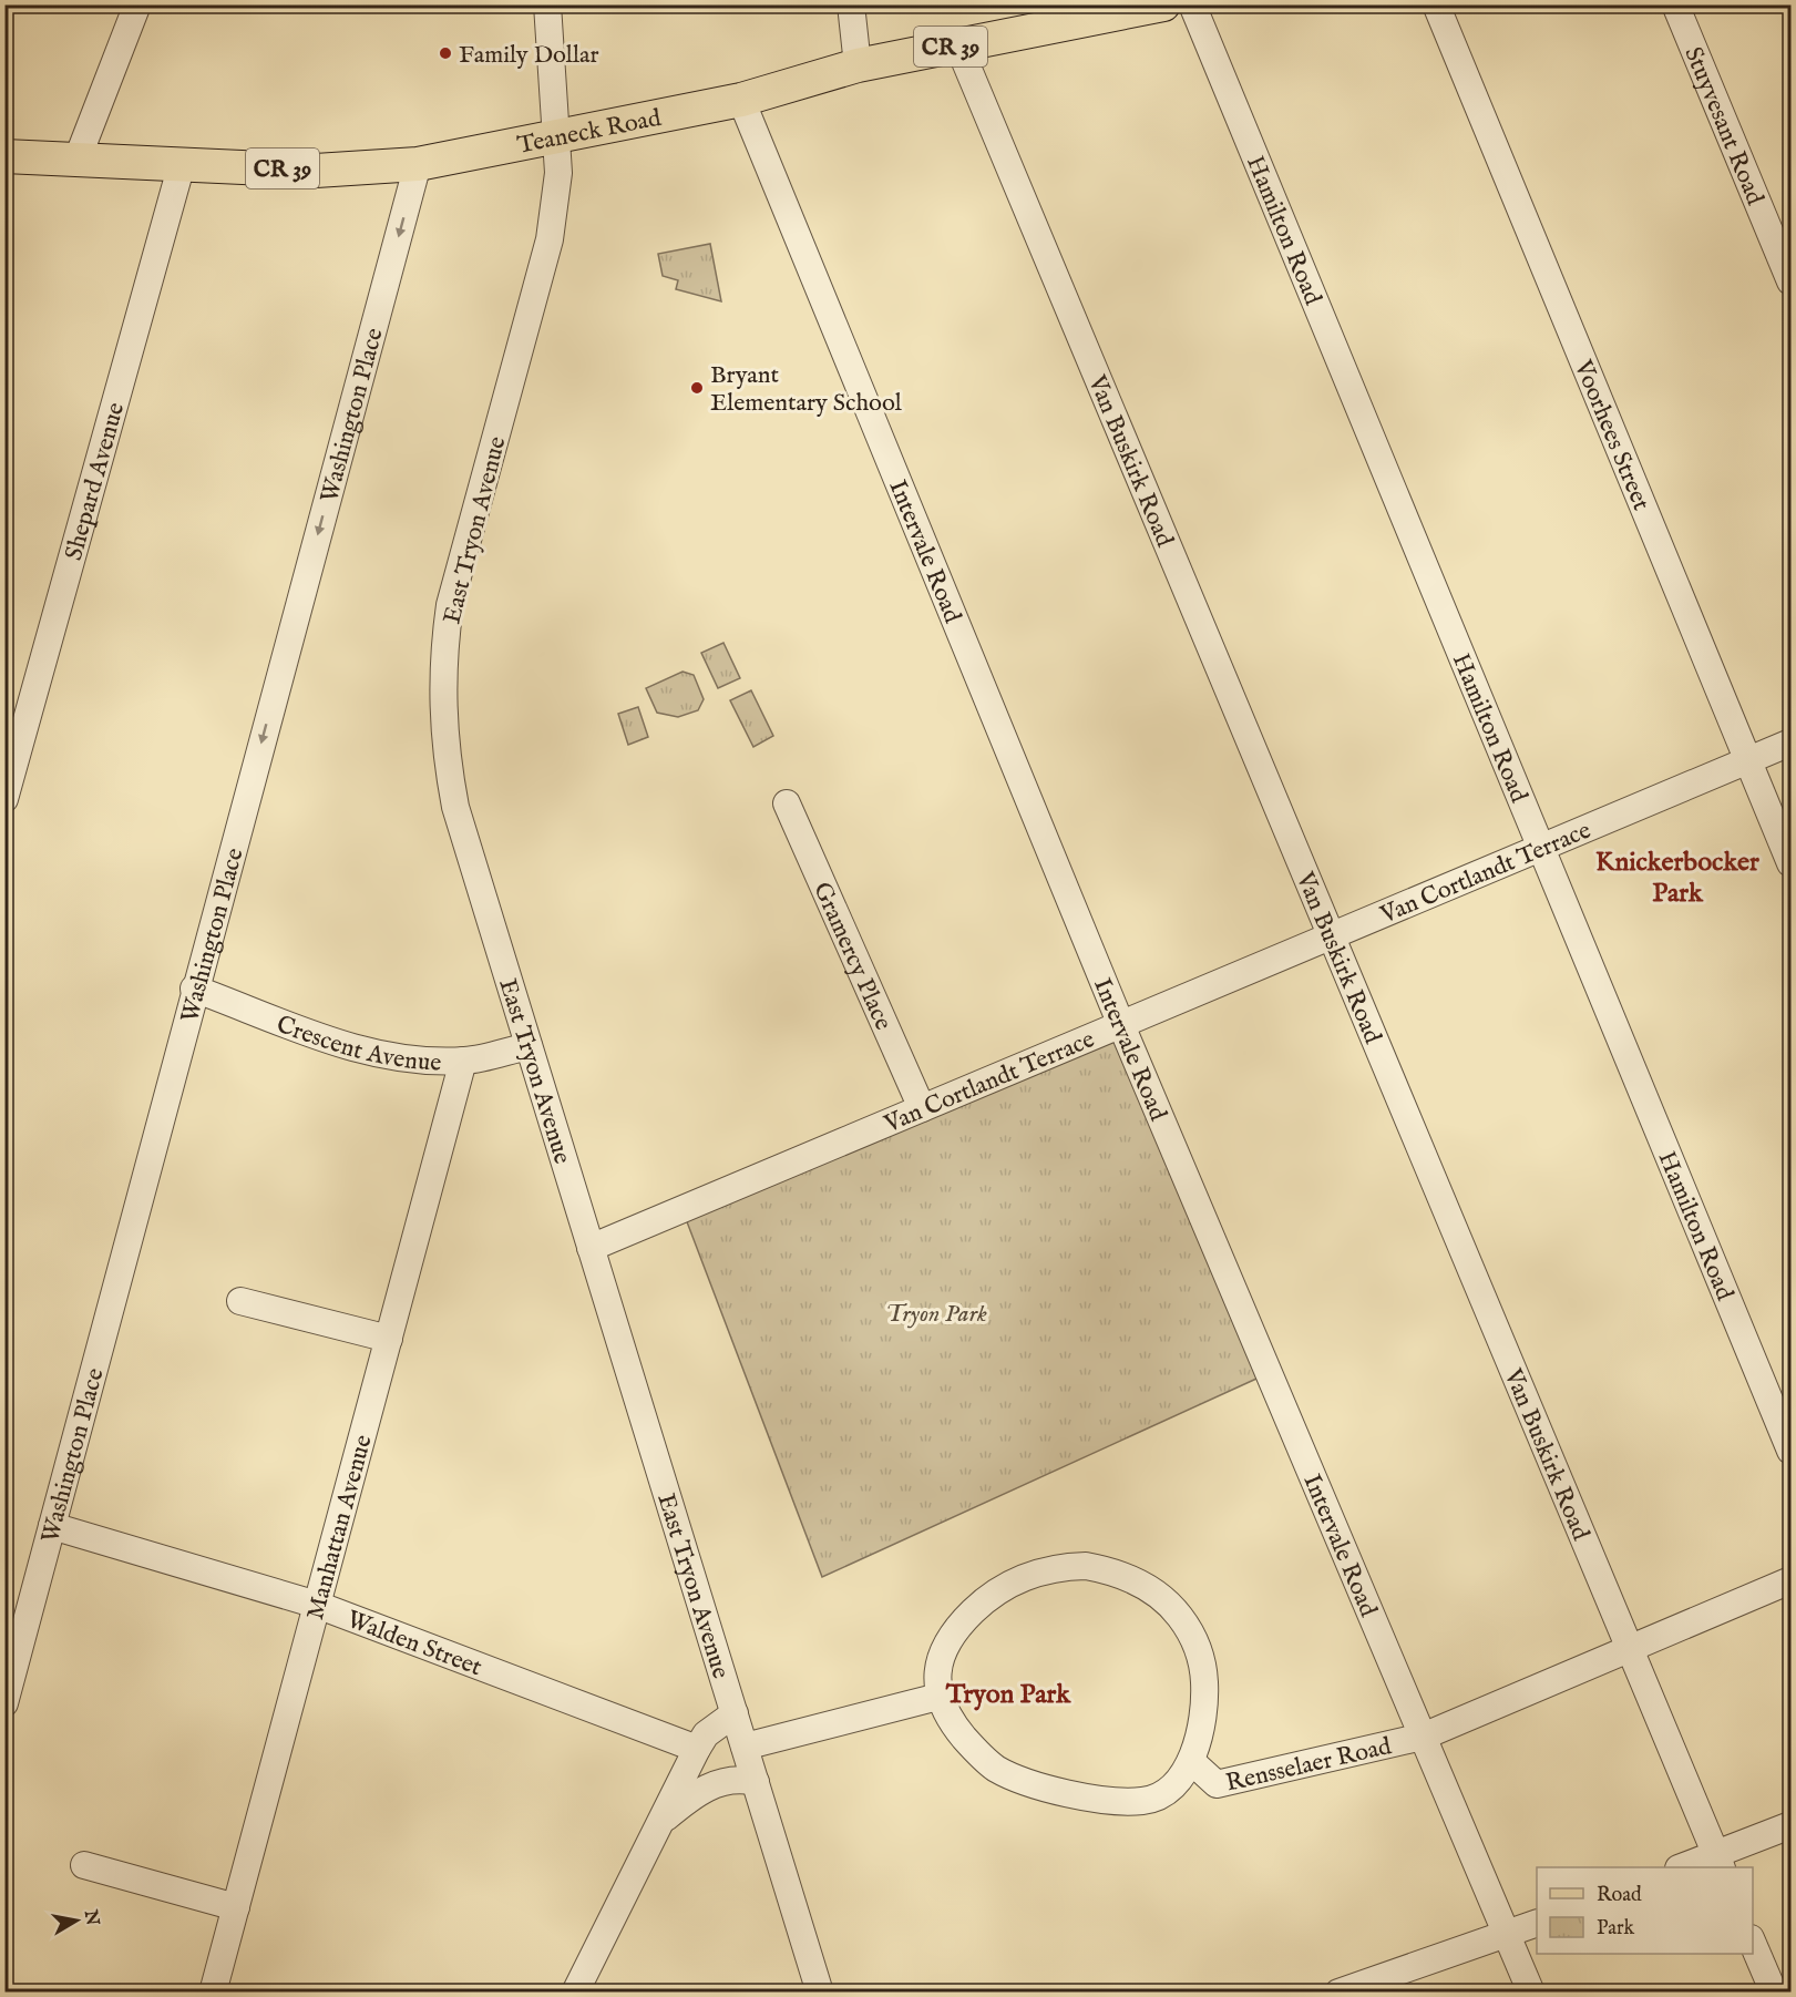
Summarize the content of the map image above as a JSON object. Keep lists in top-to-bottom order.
{
  "streets": {
    "main road": ["CR 39", "Teaneck Road"],
    "street": [
      "Stuyvesant Road",
      "Hamilton Road",
      "Washington Place",
      "Voorhees Street",
      "Van Buskirk Road",
      "Shepard Avenue",
      "East Tryon Avenue",
      "Intervale Road",
      "Van Cortlandt Terrace",
      "Gramercy Place",
      "Crescent Avenue",
      "Manhattan Avenue",
      "Walden Street",
      "Rensselaer Road"
    ]
  },
  "crossings": [
    ["Teaneck Road", "Washington Place"],
    ["Teaneck Road", "Van Buskirk Road"],
    ["Teaneck Road", "Shepard Avenue"],
    ["Teaneck Road", "East Tryon Avenue"],
    ["Teaneck Road", "Intervale Road"],
    ["Hamilton Road", "Van Cortlandt Terrace"],
    ["Washington Place", "Crescent Avenue"],
    ["Washington Place", "Walden Street"],
    ["Voorhees Street", "Van Cortlandt Terrace"],
    ["Van Buskirk Road", "Van Cortlandt Terrace"],
    ["Van Buskirk Road", "Rensselaer Road"],
    ["East Tryon Avenue", "Van Cortlandt Terrace"],
    ["East Tryon Avenue", "Crescent Avenue"],
    ["Intervale Road", "Van Cortlandt Terrace"],
    ["Intervale Road", "Rensselaer Road"],
    ["Van Cortlandt Terrace", "Gramercy Place"],
    ["Crescent Avenue", "Manhattan Avenue"],
    ["Manhattan Avenue", "Walden Street"]
  ],
  "one_way": ["Washington Place"],
  "districts": ["Knickerbocker Park", "Tryon Park"],
  "parks": ["Tryon Park"],
  "places": ["Family Dollar", "Bryant Elementary School"],
  "legend": ["Road", "Park"],
  "north": "right"
}
